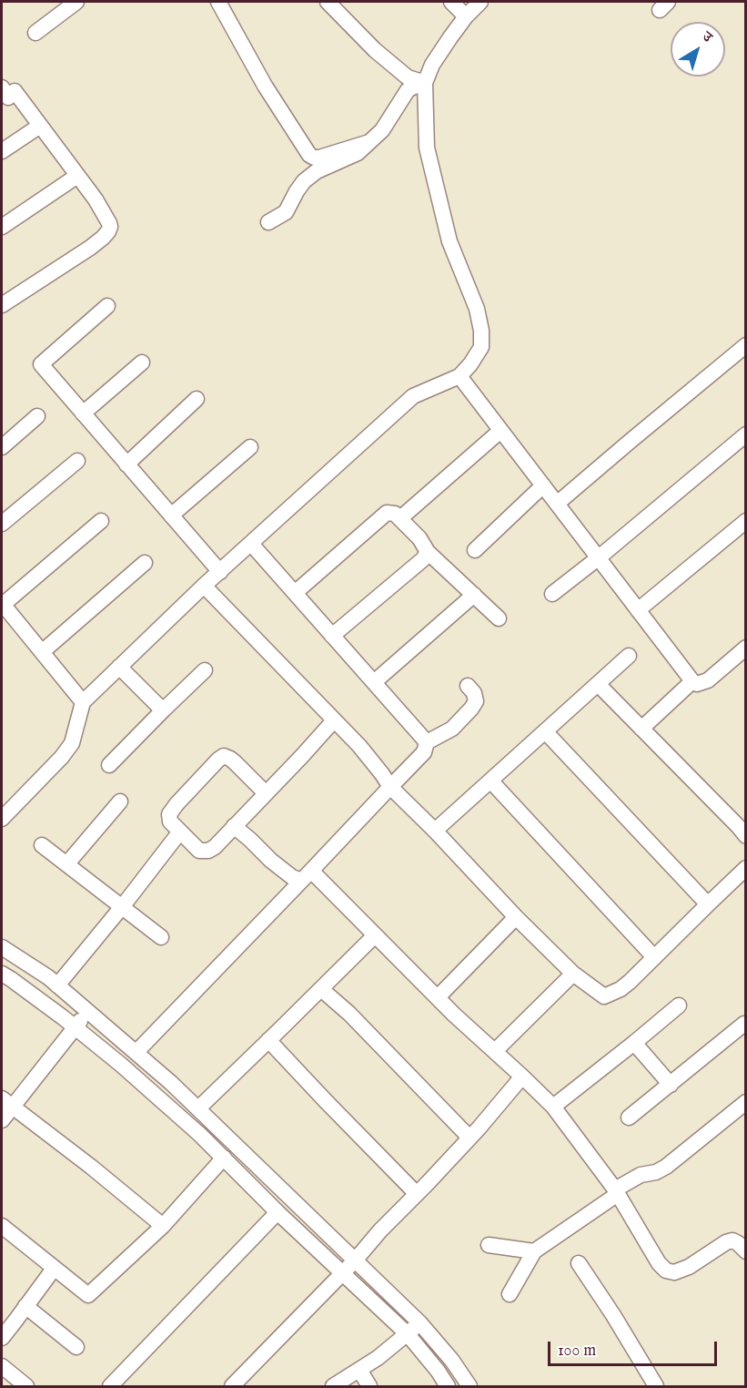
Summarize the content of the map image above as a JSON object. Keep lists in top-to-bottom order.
{
  "scale_bar": "100 m",
  "north": "top right"
}
